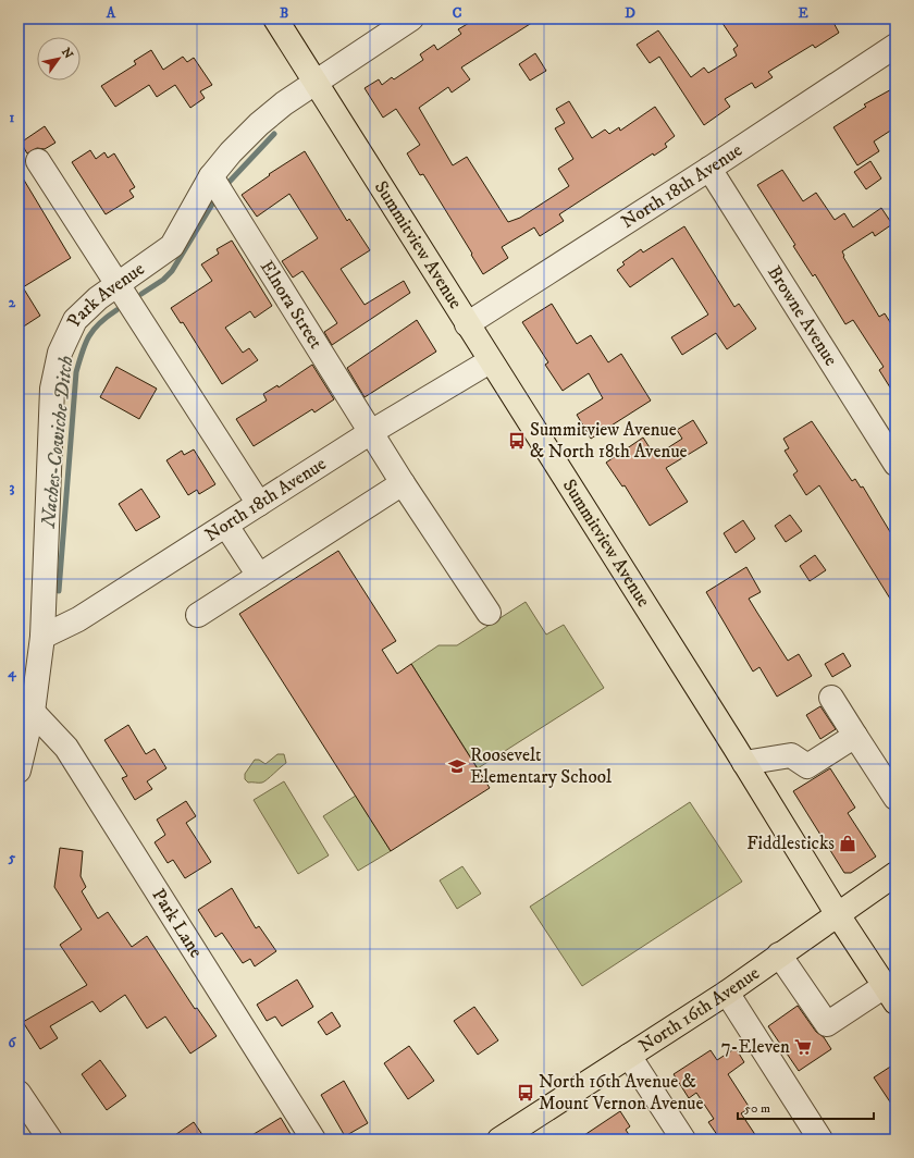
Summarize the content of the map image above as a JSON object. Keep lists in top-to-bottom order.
{
  "streets": {
    "main road": ["Summitview Avenue", "North 16th Avenue"],
    "street": [
      "North 18th Avenue",
      "Park Avenue",
      "Elnora Street",
      "Browne Avenue",
      "Park Lane"
    ]
  },
  "crossings": [
    ["North 18th Avenue", "Summitview Avenue"],
    ["North 18th Avenue", "Park Avenue"],
    ["North 18th Avenue", "Elnora Street"],
    ["North 18th Avenue", "Browne Avenue"],
    ["Summitview Avenue", "Park Avenue"],
    ["Summitview Avenue", "North 16th Avenue"],
    ["Park Avenue", "Elnora Street"],
    ["Park Avenue", "Park Lane"]
  ],
  "water": ["Naches-Cowiche Ditch"],
  "places": {
    "bus stop": ["Summitview Avenue & North 18th Avenue", "North 16th Avenue & Mount Vernon Avenue"],
    "school or university": ["Roosevelt Elementary School"],
    "shop": ["Fiddlesticks"],
    "supermarket": ["7-Eleven"]
  },
  "scale_bar": "50 m",
  "north": "top right",
  "grid": {
    "columns": [
      "A",
      "B",
      "C",
      "D",
      "E"
    ],
    "rows": [
      "1",
      "2",
      "3",
      "4",
      "5",
      "6"
    ]
  }
}
